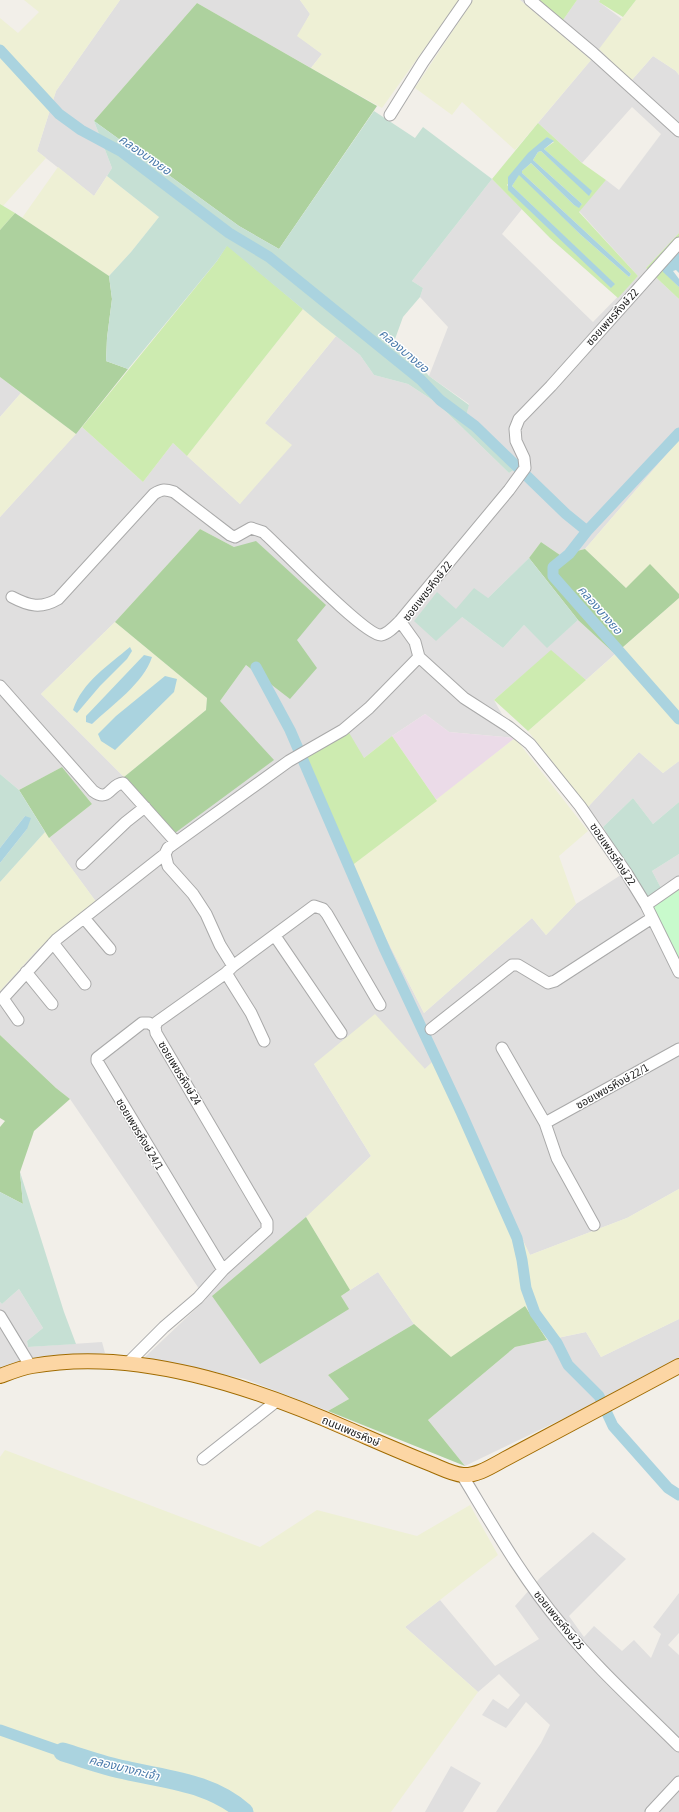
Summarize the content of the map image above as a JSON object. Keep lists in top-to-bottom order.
{
  "streets": {
    "main road": ["ถนนเพชรหึงษ์"],
    "street": [
      "ซอยเพชรหึงษ์ 22",
      "ซอยเพชรหึงษ์ 24",
      "ซอยเพชรหึงษ์ 22/1",
      "ซอยเพชรหึงษ์ 24/1",
      "ซอยเพชรหึงษ์ 25"
    ]
  },
  "crossings": [
    ["ซอยเพชรหึงษ์ 24", "ซอยเพชรหึงษ์ 24/1"],
    ["ซอยเพชรหึงษ์ 24", "ถนนเพชรหึงษ์"],
    ["ถนนเพชรหึงษ์", "ซอยเพชรหึงษ์ 25"]
  ],
  "water": ["คลองบางยอ", "คลองบางกะเจ้า"]
}
